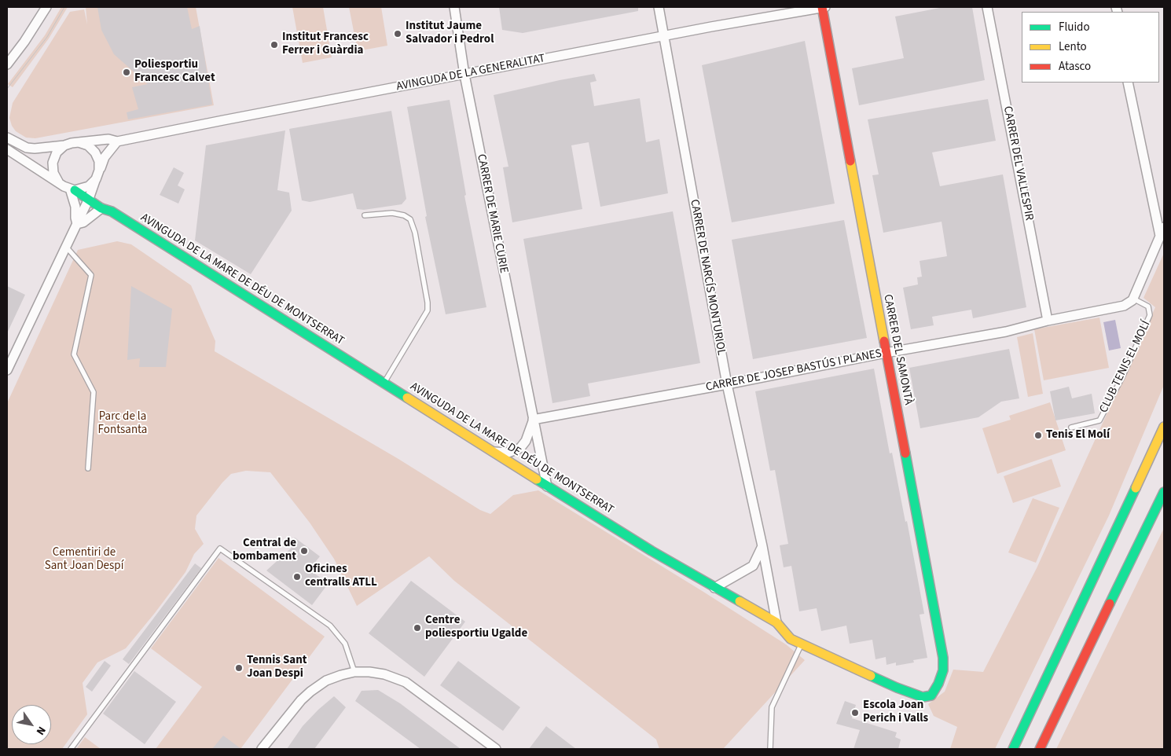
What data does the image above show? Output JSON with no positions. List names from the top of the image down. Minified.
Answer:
{"streets":{"main road":["AVINGUDA DE LA MARE DE DÉU DE MONTSERRAT","CARRER DEL SAMONTÀ"],"street":["AVINGUDA DE LA GENERALITAT","CARRER DEL VALLESPIR","CARRER DE MARIE CURIE","CARRER DE NARCÍS MONTURIOL","CARRER DE JOSEP BASTÚS I PLANES"],"lane":["CLUB TENIS EL MOLÍ"]},"crossings":[["AVINGUDA DE LA GENERALITAT","CARRER DE MARIE CURIE"],["AVINGUDA DE LA GENERALITAT","CARRER DE NARCÍS MONTURIOL"],["AVINGUDA DE LA GENERALITAT","AVINGUDA DE LA MARE DE DÉU DE MONTSERRAT"],["AVINGUDA DE LA GENERALITAT","CARRER DEL SAMONTÀ"],["CARRER DEL VALLESPIR","CARRER DE JOSEP BASTÚS I PLANES"],["CARRER DE MARIE CURIE","AVINGUDA DE LA MARE DE DÉU DE MONTSERRAT"],["CARRER DE MARIE CURIE","CARRER DE JOSEP BASTÚS I PLANES"],["CARRER DE NARCÍS MONTURIOL","AVINGUDA DE LA MARE DE DÉU DE MONTSERRAT"],["CARRER DE NARCÍS MONTURIOL","CARRER DE JOSEP BASTÚS I PLANES"],["AVINGUDA DE LA MARE DE DÉU DE MONTSERRAT","CARRER DEL SAMONTÀ"],["CARRER DEL SAMONTÀ","CARRER DE JOSEP BASTÚS I PLANES"],["CLUB TENIS EL MOLÍ","CARRER DE JOSEP BASTÚS I PLANES"]],"parks":["Parc de la Fontsanta","Cementiri de Sant Joan Despí"],"places":["Institut Jaume Salvador i Pedrol","Institut Francesc Ferrer i Guàrdia","Poliesportiu Francesc Calvet","Tenis El Molí","Central de bombament","Oficines centralls ATLL","Centre poliesportiu Ugalde","Tennis Sant Joan Despi","Escola Joan Perich i Valls"],"legend":["Fluido","Lento","Atasco"],"north":"bottom right"}
